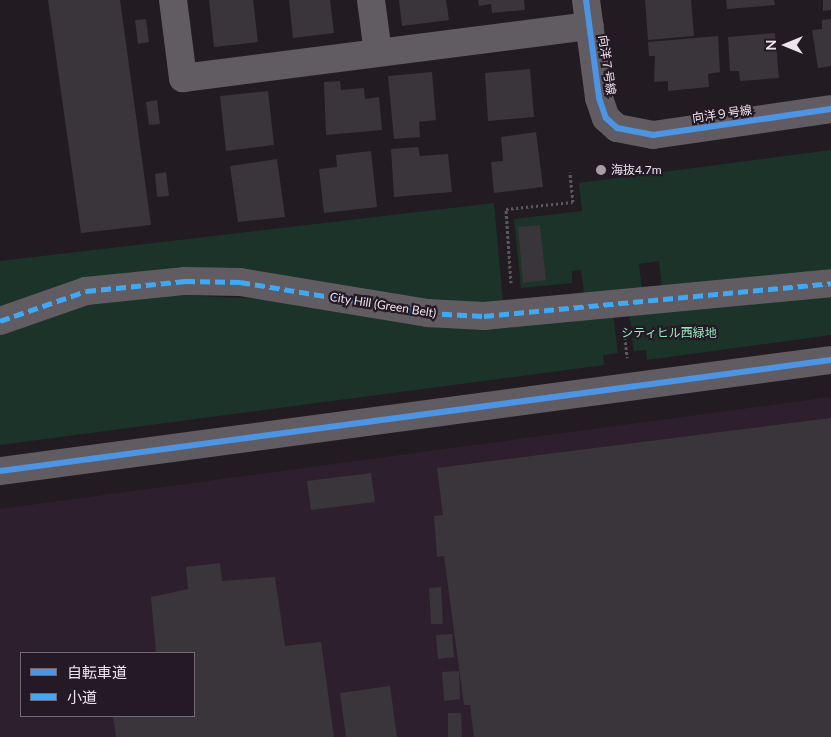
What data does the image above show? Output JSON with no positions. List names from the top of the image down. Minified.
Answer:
{"streets":{"street":["向洋７号線","向洋９号線","City Hill (Green Belt)"]},"crossings":[["向洋７号線","向洋９号線"]],"parks":["シティヒル西緑地"],"places":["海抜4.7m"],"legend":["自転車道","小道"],"north":"left"}
